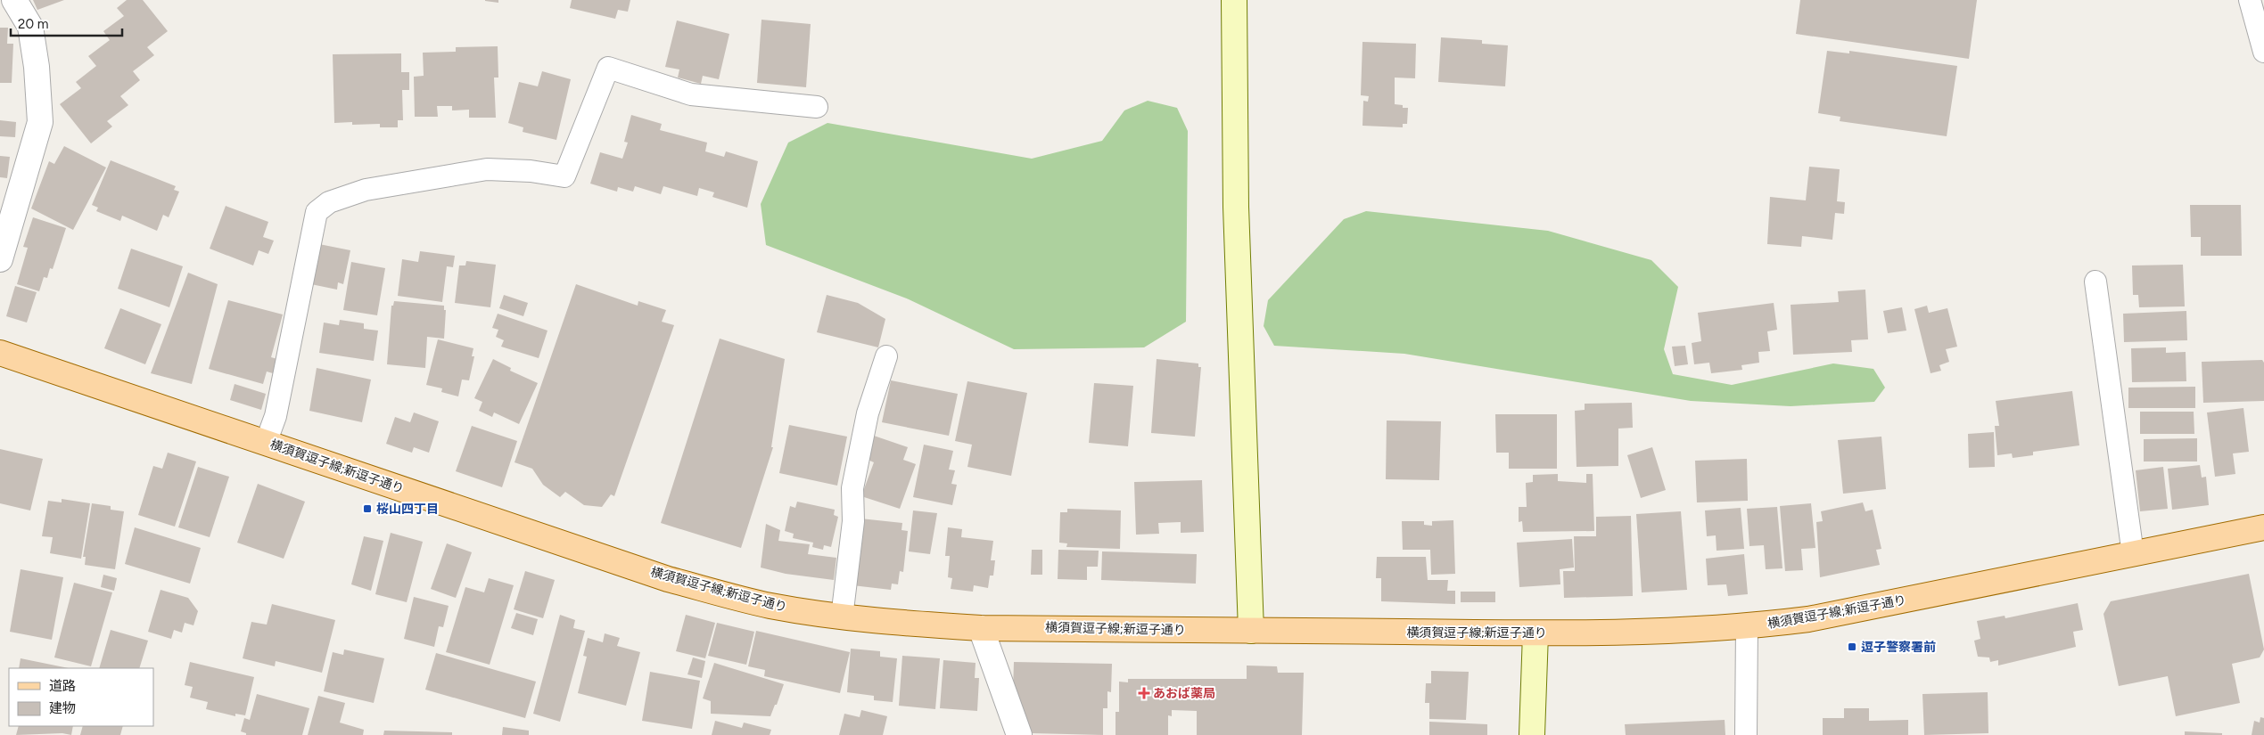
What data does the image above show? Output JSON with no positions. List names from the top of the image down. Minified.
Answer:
{"streets":{"main road":["横須賀逗子線;新逗子通り"]},"places":{"transit":["桜山四丁目","逗子警察署前"],"health":["あおば薬局"]},"legend":["道路","建物"],"scale_bar":"20 m"}
